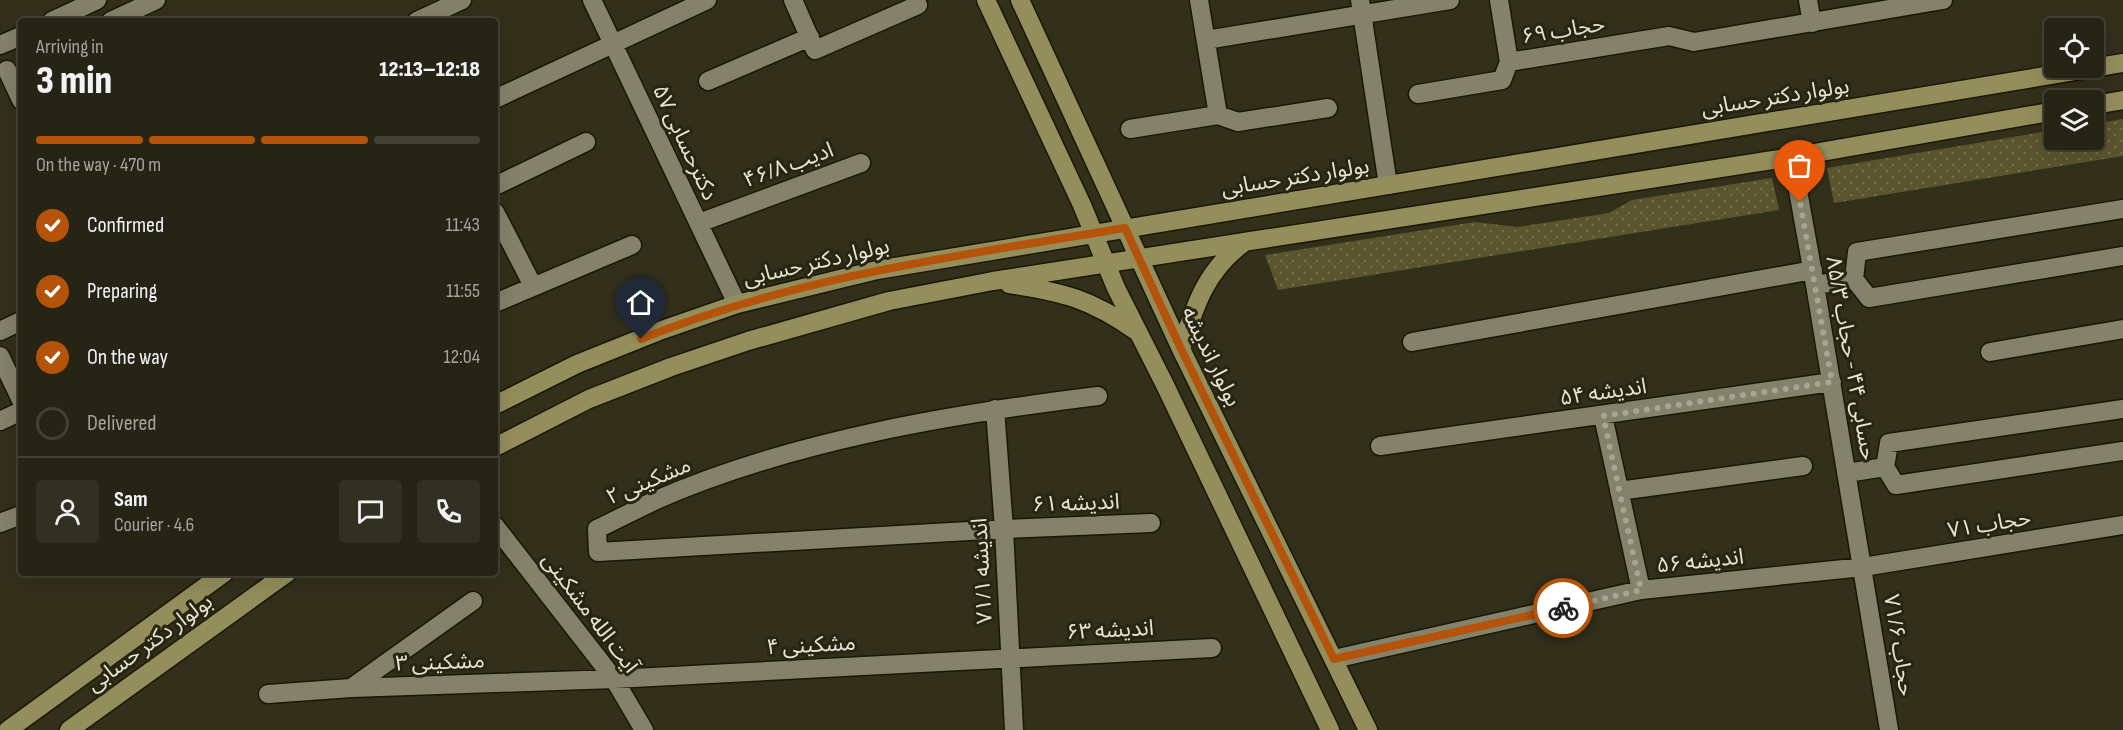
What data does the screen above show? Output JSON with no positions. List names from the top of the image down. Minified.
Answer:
{"streets":{"main road":["بولوار دکتر حسابی","بولوار اندیشه"],"street":["حجاب ۶۹","دکترحسابی ۵۷","ادیب ۴۶/۸","حسابی ۴۴ - حجاب ۸۵/۳","اندیشه ۵۴","مشکینی ۲","اندیشه ۶۱","حجاب ۷۱","اندیشه ۵۶","اندیشه ۷۱/۱","آیت الله مشکینی","اندیشه ۶۳","مشکینی ۴","حجاب ۷۱/۶","مشکینی ۳"]},"crossings":[["بولوار دکتر حسابی","دکترحسابی ۵۷"],["بولوار دکتر حسابی","بولوار اندیشه"],["دکترحسابی ۵۷","ادیب ۴۶/۸"],["بولوار اندیشه","اندیشه ۵۶"],["حسابی ۴۴ - حجاب ۸۵/۳","اندیشه ۵۴"],["حسابی ۴۴ - حجاب ۸۵/۳","حجاب ۷۱"],["حسابی ۴۴ - حجاب ۸۵/۳","اندیشه ۵۶"],["حسابی ۴۴ - حجاب ۸۵/۳","حجاب ۷۱/۶"],["مشکینی ۲","اندیشه ۶۱"],["مشکینی ۲","اندیشه ۷۱/۱"],["اندیشه ۶۱","اندیشه ۷۱/۱"],["حجاب ۷۱","اندیشه ۵۶"],["حجاب ۷۱","حجاب ۷۱/۶"],["اندیشه ۵۶","حجاب ۷۱/۶"],["اندیشه ۷۱/۱","اندیشه ۶۳"],["اندیشه ۷۱/۱","مشکینی ۴"],["آیت الله مشکینی","مشکینی ۴"],["آیت الله مشکینی","مشکینی ۳"],["اندیشه ۶۳","مشکینی ۴"],["مشکینی ۴","مشکینی ۳"]],"page":{"heading":["3 min","Arriving in","12:13–12:18"],"panel":["Sam","Courier · 4.6"],"bar":"On the way · 470 m","list":[["Confirmed","11:43"],["Preparing","11:55"],["On the way","12:04"],"Delivered"]}}
